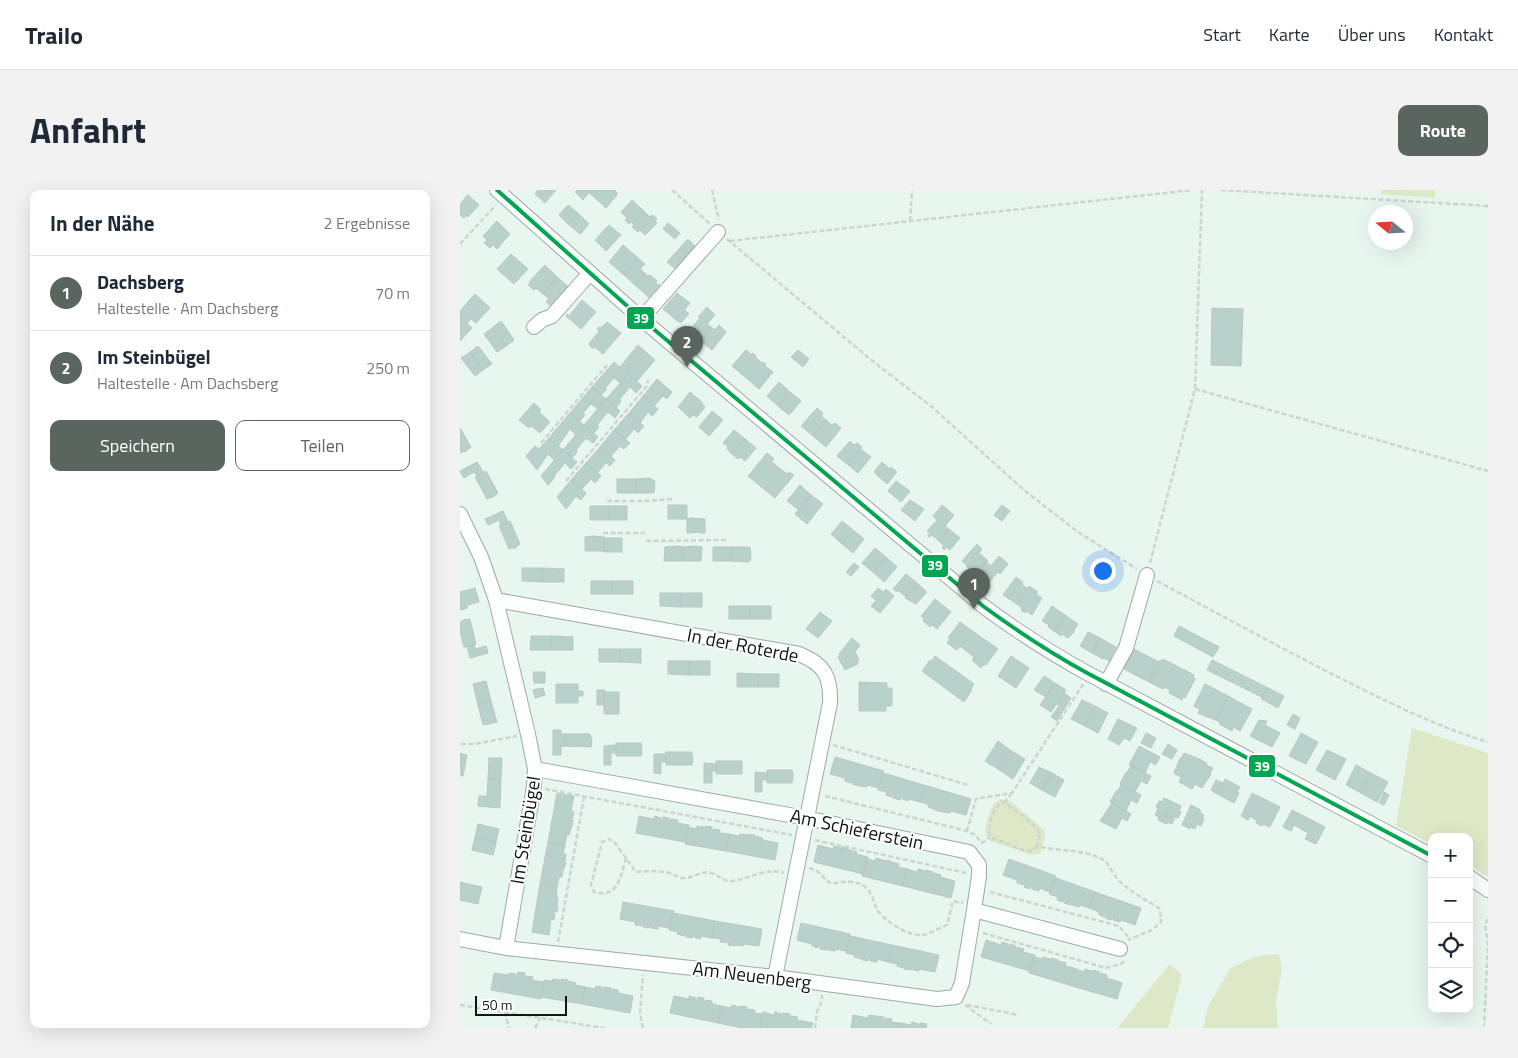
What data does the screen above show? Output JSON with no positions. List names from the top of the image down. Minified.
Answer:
{"streets":{"street":["In der Roterde","Am Schieferstein","Im Steinbügel","Am Neuenberg"]},"crossings":[["In der Roterde","Am Schieferstein"],["In der Roterde","Im Steinbügel"],["In der Roterde","Am Neuenberg"],["Am Schieferstein","Im Steinbügel"],["Im Steinbügel","Am Neuenberg"]],"lines":["transit line 39"],"scale_bar":"50 m","north":"left","page":{"header":"Trailo","nav":["Start","Karte","Über uns","Kontakt"],"title":"Anfahrt","buttons":["Route",["Speichern","Teilen"]],"heading":["In der Nähe","2 Ergebnisse"],"list":[{"mark":"1","name":"Dachsberg","note":"Haltestelle · Am Dachsberg","value":"70 m"},{"mark":"2","name":"Im Steinbügel","note":"Haltestelle · Am Dachsberg","value":"250 m"}],"pins":["2","1"],"map_buttons":["+","−"],"scale":"50 m"}}
